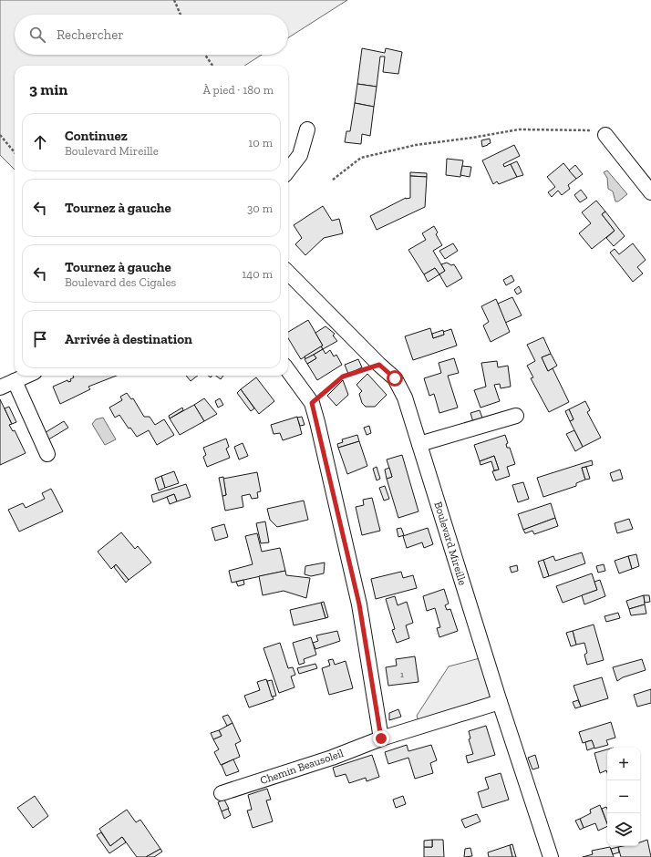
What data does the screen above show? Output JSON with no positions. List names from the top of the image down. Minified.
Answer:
{"streets":{"street":["Boulevard Mireille","Chemin Beausoleil"]},"crossings":[["Boulevard Mireille","Chemin Beausoleil"]],"house_numbers":["1"],"page":{"search":"Rechercher","heading":["3 min","À pied · 180 m"],"list":[["Continuez","Boulevard Mireille","10 m"],["Tournez à gauche","30 m"],["Tournez à gauche","Boulevard des Cigales","140 m"],"Arrivée à destination"],"map_buttons":["+","−"]}}
